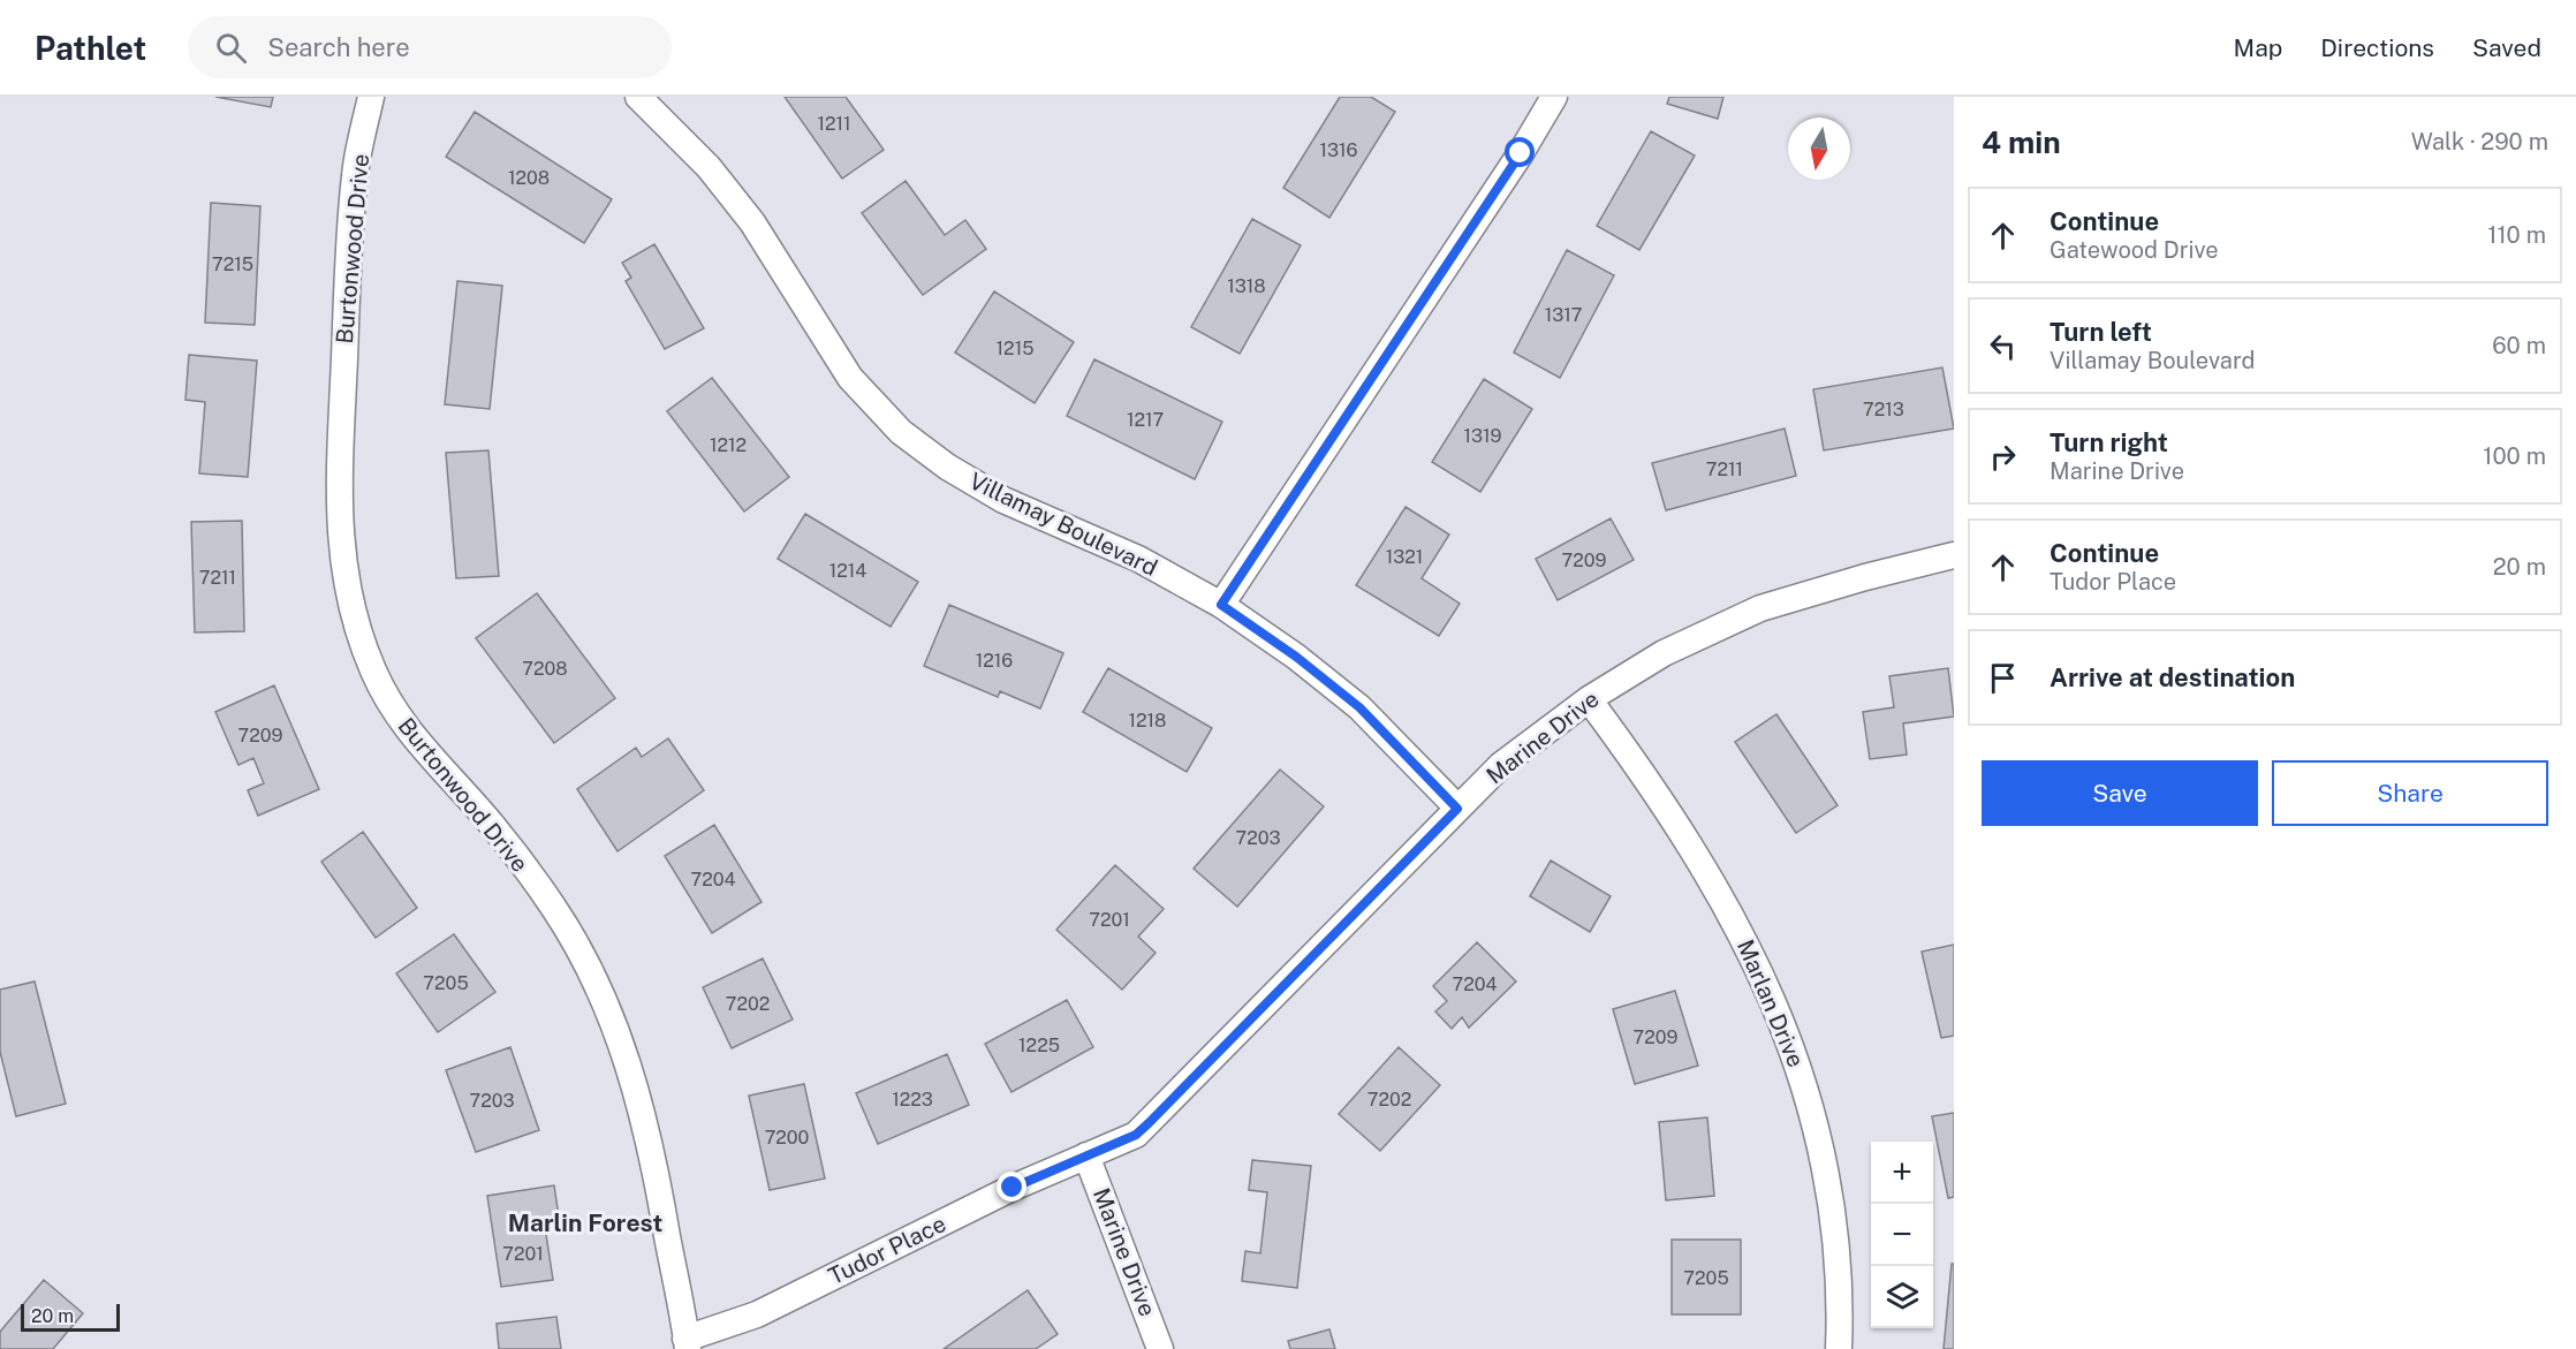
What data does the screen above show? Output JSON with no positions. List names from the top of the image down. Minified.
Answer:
{"streets":{"street":["Burtonwood Drive","Villamay Boulevard","Marine Drive","Marlan Drive","Tudor Place"]},"crossings":[["Burtonwood Drive","Tudor Place"],["Villamay Boulevard","Marine Drive"],["Marine Drive","Marlan Drive"],["Marine Drive","Tudor Place"]],"districts":["Marlin Forest"],"house_numbers":["1211","1316","1208","7215","1318","1317","1215","7213","1217","1319","1212","7211","1321","7209","1214","7211","1216","7208","1218","7209","7203","7204","7201","7205","7204","7202","7209","1225","1223","7202","7203","7200","7201","7205"],"scale_bar":"20 m","north":"bottom","page":{"header":"Pathlet","search":"Search here","nav":["Map","Directions","Saved"],"heading":["4 min","Walk · 290 m"],"list":[["Continue","Gatewood Drive","110 m"],["Turn left","Villamay Boulevard","60 m"],["Turn right","Marine Drive","100 m"],["Continue","Tudor Place","20 m"],"Arrive at destination"],"buttons":["Save","Share"],"map_buttons":["+","−"],"scale":"20 m"}}
